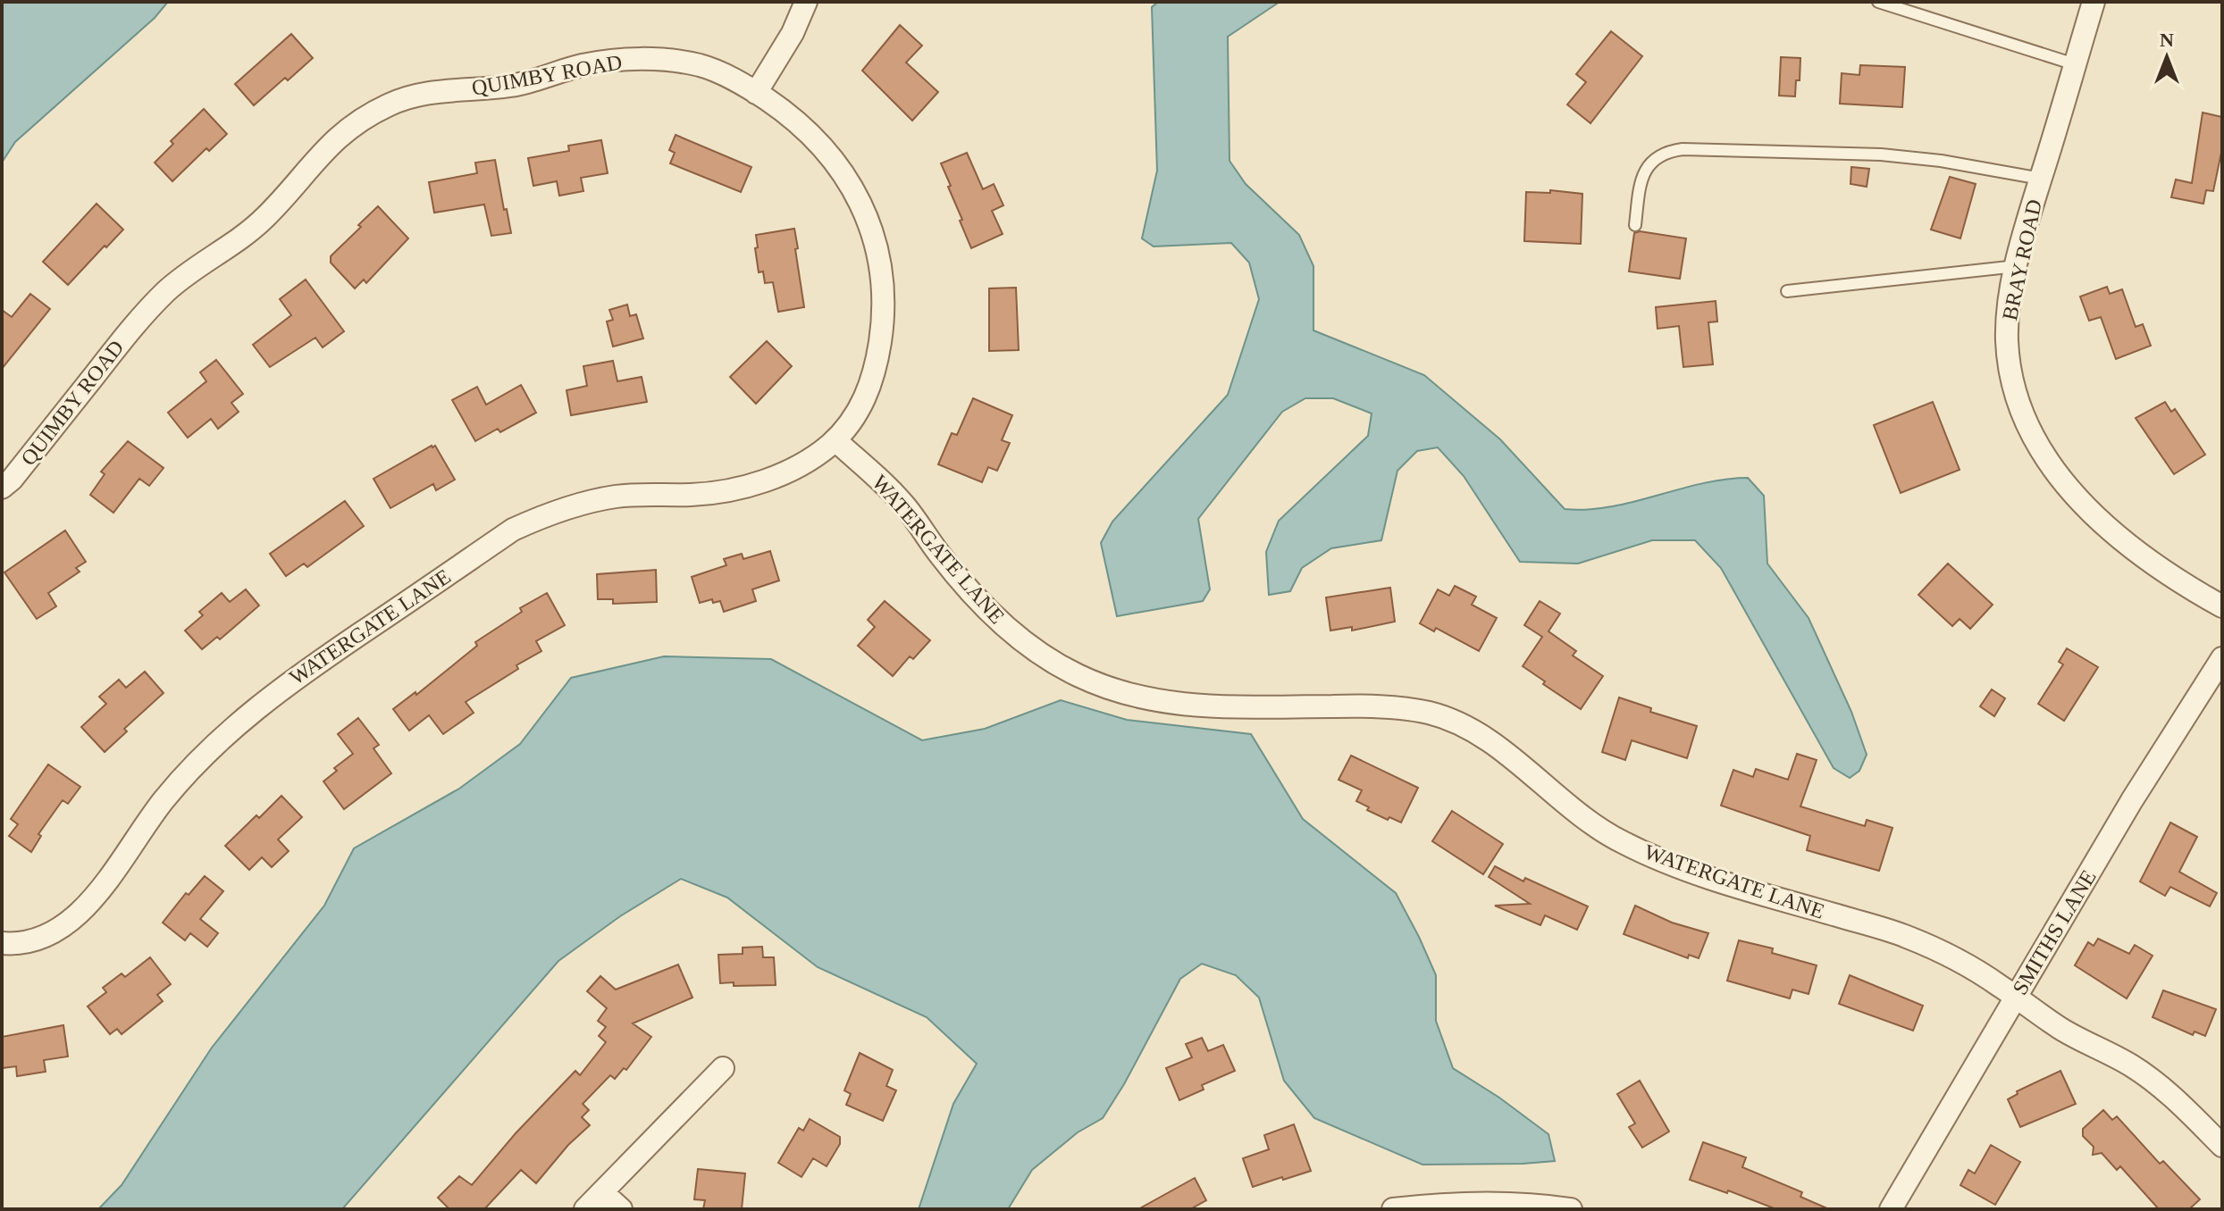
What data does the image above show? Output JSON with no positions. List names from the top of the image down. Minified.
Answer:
{"streets":{"street":["QUIMBY ROAD","BRAY ROAD","WATERGATE LANE","SMITHS LANE"]},"crossings":[["QUIMBY ROAD","WATERGATE LANE"],["WATERGATE LANE","SMITHS LANE"]],"north":"top"}
